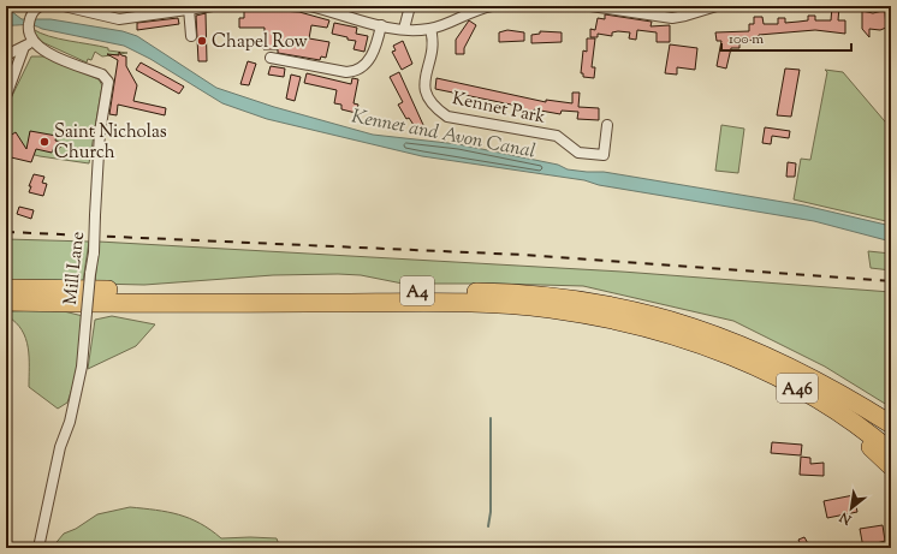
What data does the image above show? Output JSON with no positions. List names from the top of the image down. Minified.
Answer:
{"streets":{"highway":["A4","A46"],"street":["Kennet Park","Mill Lane"]},"crossings":[["A4","A46"]],"water":["Kennet and Avon Canal"],"places":["Chapel Row","Saint Nicholas Church"],"scale_bar":"100 m","north":"bottom left"}
